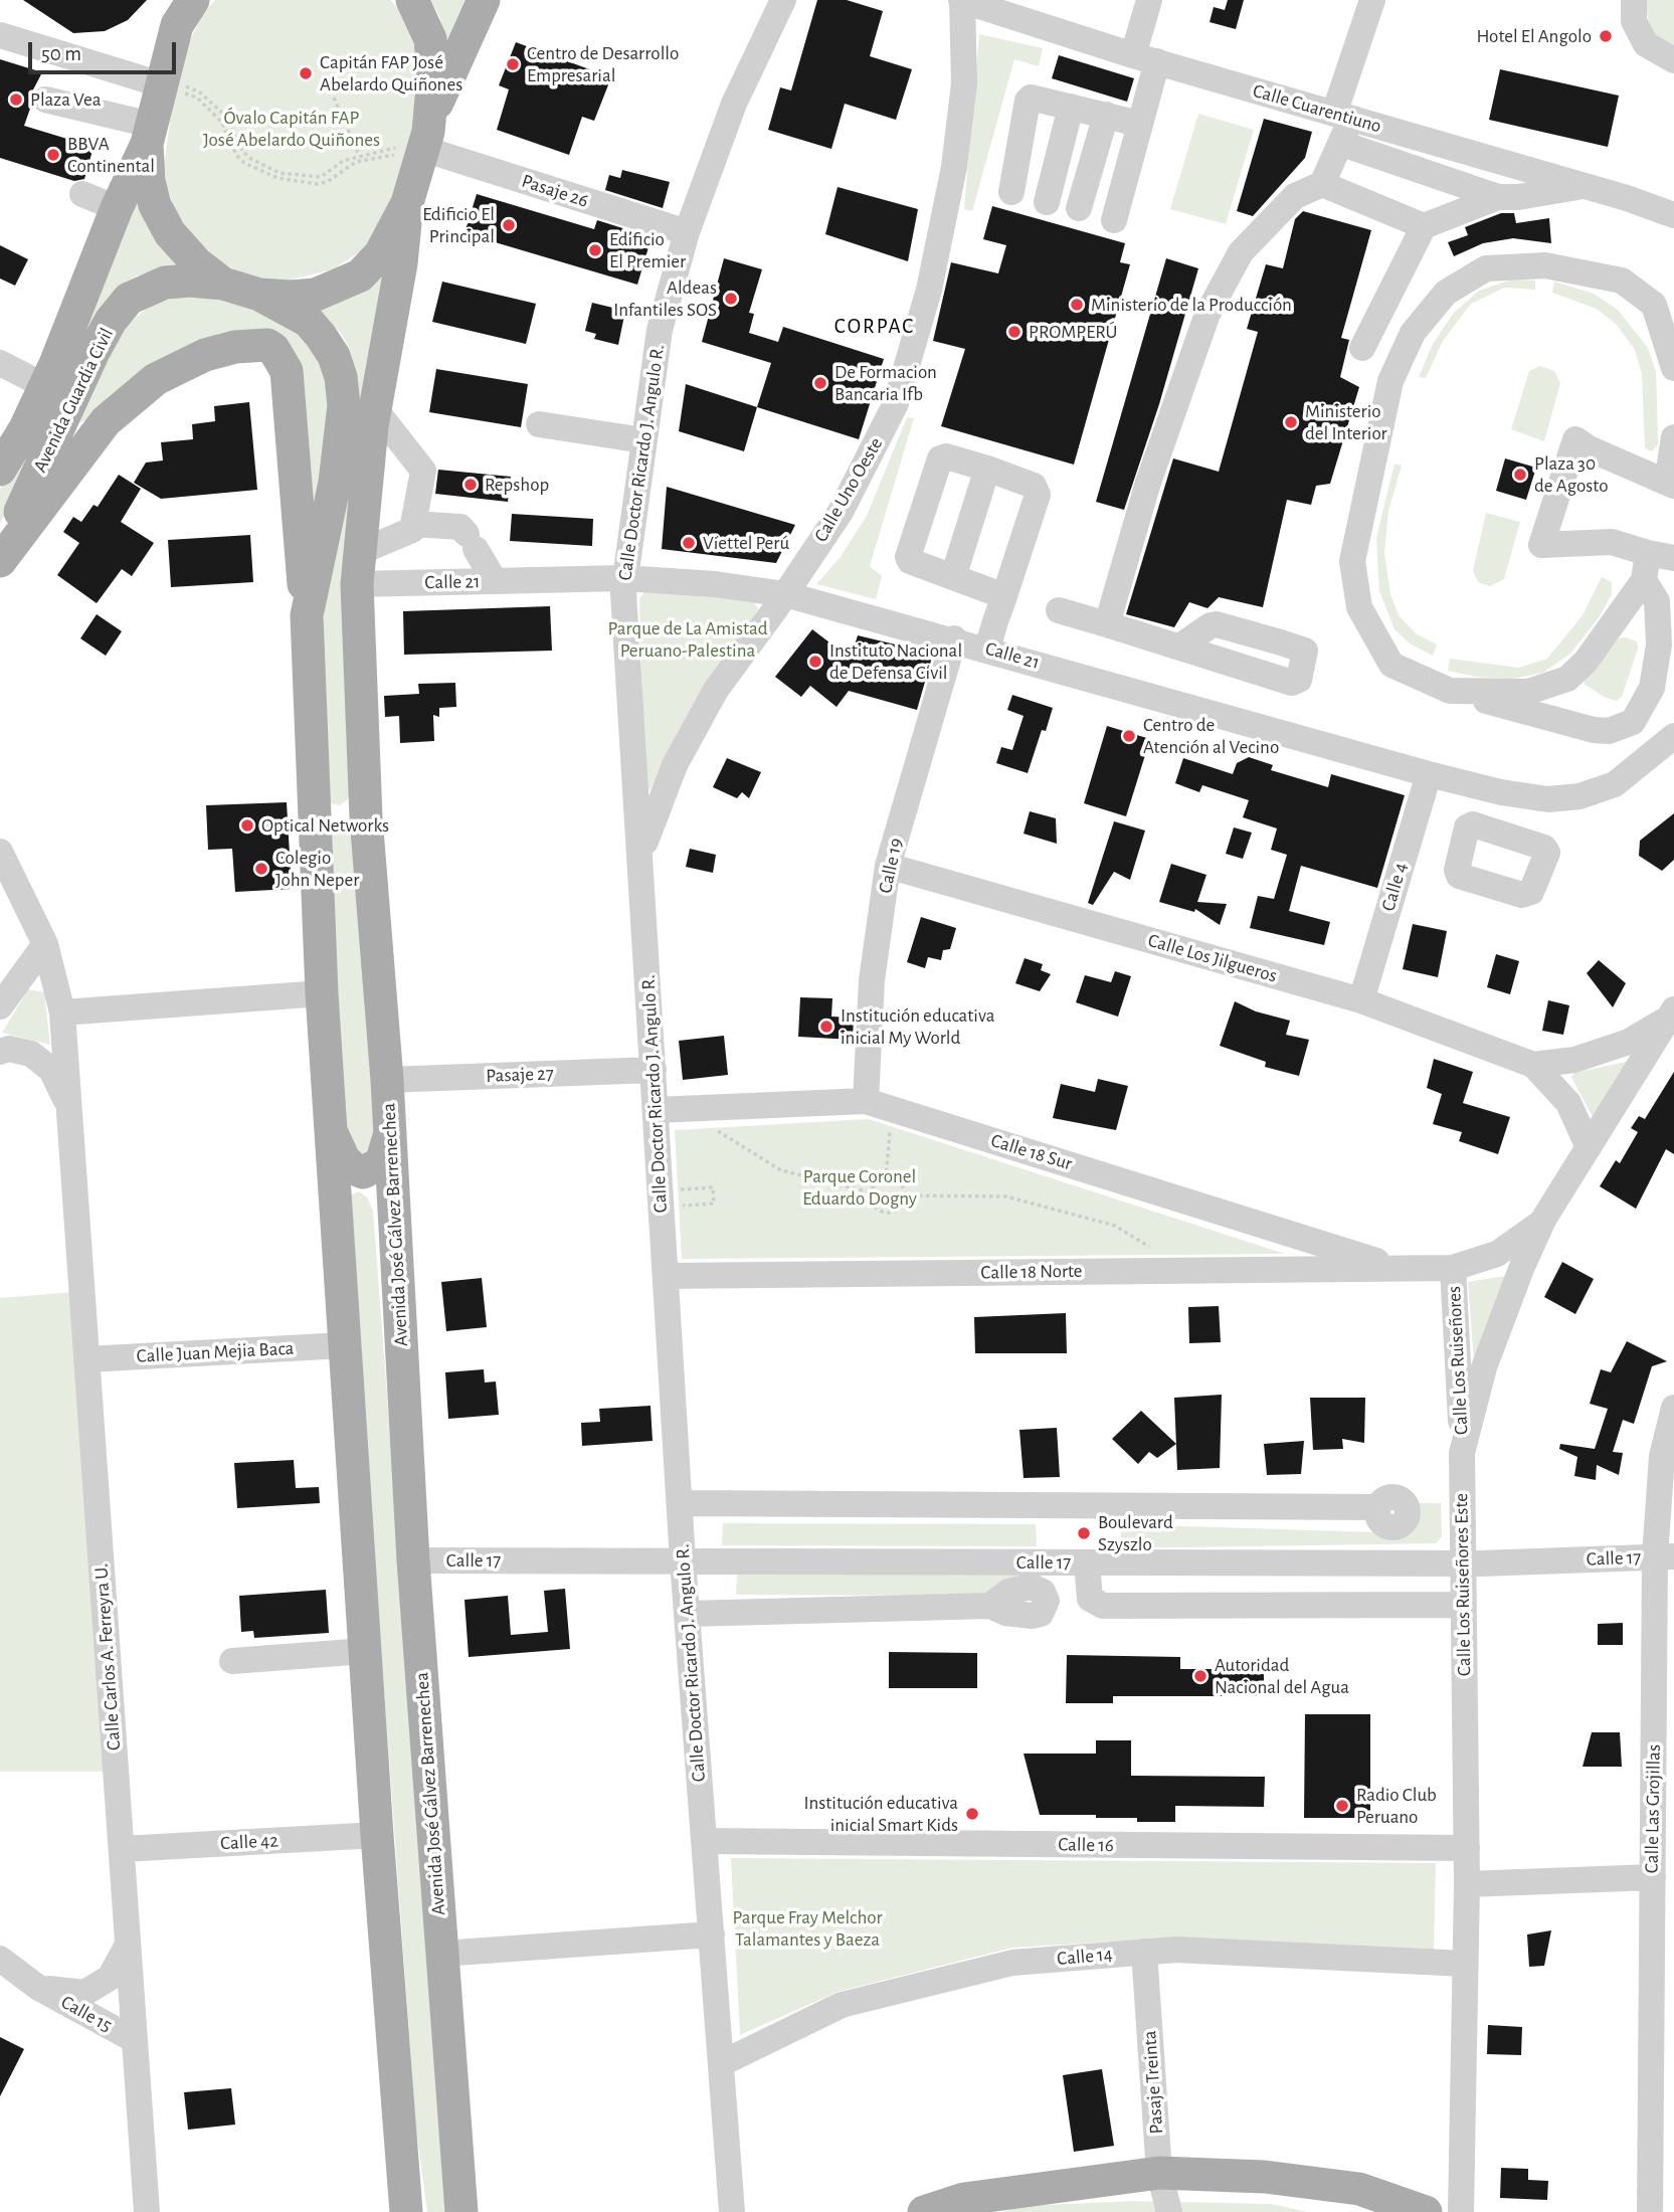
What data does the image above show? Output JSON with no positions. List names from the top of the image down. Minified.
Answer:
{"streets":{"main road":["Avenida Guardia Civil","Avenida José Gálvez Barrenechea"],"street":["Calle Cuarentiuno","Pasaje 26","Calle Doctor Ricardo J. Angulo R.","Calle Uno Oeste","Calle 21","Calle 19","Calle 4","Calle Los Jilgueros","Pasaje 27","Calle 18 Sur","Calle 18 Norte","Calle Juan Mejia Baca","Calle Los Ruiseñores","Calle 17","Calle Los Ruiseñores Este","Calle Carlos A. Ferreyra U.","Calle Las Grojillas","Calle 42","Calle 16","Calle 14","Calle 15","Pasaje Treinta"]},"crossings":[["Calle Cuarentiuno","Calle Uno Oeste"],["Pasaje 26","Calle Doctor Ricardo J. Angulo R."],["Calle Doctor Ricardo J. Angulo R.","Calle Uno Oeste"],["Calle Doctor Ricardo J. Angulo R.","Calle 21"],["Calle Doctor Ricardo J. Angulo R.","Pasaje 27"],["Calle Doctor Ricardo J. Angulo R.","Calle 18 Sur"],["Calle Doctor Ricardo J. Angulo R.","Calle 18 Norte"],["Calle Doctor Ricardo J. Angulo R.","Calle 17"],["Calle Doctor Ricardo J. Angulo R.","Calle 16"],["Calle Doctor Ricardo J. Angulo R.","Calle 14"],["Calle Uno Oeste","Calle 21"],["Calle 21","Calle 19"],["Calle 21","Calle 4"],["Calle 21","Avenida José Gálvez Barrenechea"],["Calle 19","Calle Los Jilgueros"],["Calle 19","Calle 18 Sur"],["Calle 4","Calle Los Jilgueros"],["Calle Los Jilgueros","Calle Los Ruiseñores Este"],["Pasaje 27","Avenida José Gálvez Barrenechea"],["Calle 18 Sur","Calle 18 Norte"],["Avenida José Gálvez Barrenechea","Calle 17"],["Calle 18 Norte","Calle Los Ruiseñores"],["Calle 18 Norte","Calle Los Ruiseñores Este"],["Calle Juan Mejia Baca","Calle Carlos A. Ferreyra U."],["Calle Los Ruiseñores","Calle Los Ruiseñores Este"],["Calle 17","Calle Los Ruiseñores Este"],["Calle 17","Calle Las Grojillas"],["Calle Los Ruiseñores Este","Calle 16"],["Calle Los Ruiseñores Este","Calle 14"],["Calle Carlos A. Ferreyra U.","Calle 42"],["Calle Carlos A. Ferreyra U.","Calle 15"],["Calle 14","Pasaje Treinta"]],"districts":["CORPAC"],"parks":["Óvalo Capitán FAP José Abelardo Quiñones","Parque de La Amistad Peruano-Palestina","Parque Coronel Eduardo Dogny","Parque Fray Melchor Talamantes y Baeza"],"places":["Hotel El Angolo","Centro de Desarrollo Empresarial","Capitán FAP José Abelardo Quiñones","Plaza Vea","BBVA Continental","Edificio El Principal","Edificio El Premier","Aldeas Infantiles SOS","Ministerio de la Producción","PROMPERÚ","De Formacion Bancaria Ifb","Ministerio del Interior","Plaza 30 de Agosto","Repshop","Viettel Perú","Instituto Nacional de Defensa Civil","Centro de Atención al Vecino","Optical Networks","Colegio John Neper","Institución educativa inicial My World","Boulevard Szyszlo","Autoridad Nacional del Agua","Radio Club Peruano","Institución educativa inicial Smart Kids"],"scale_bar":"50 m"}
